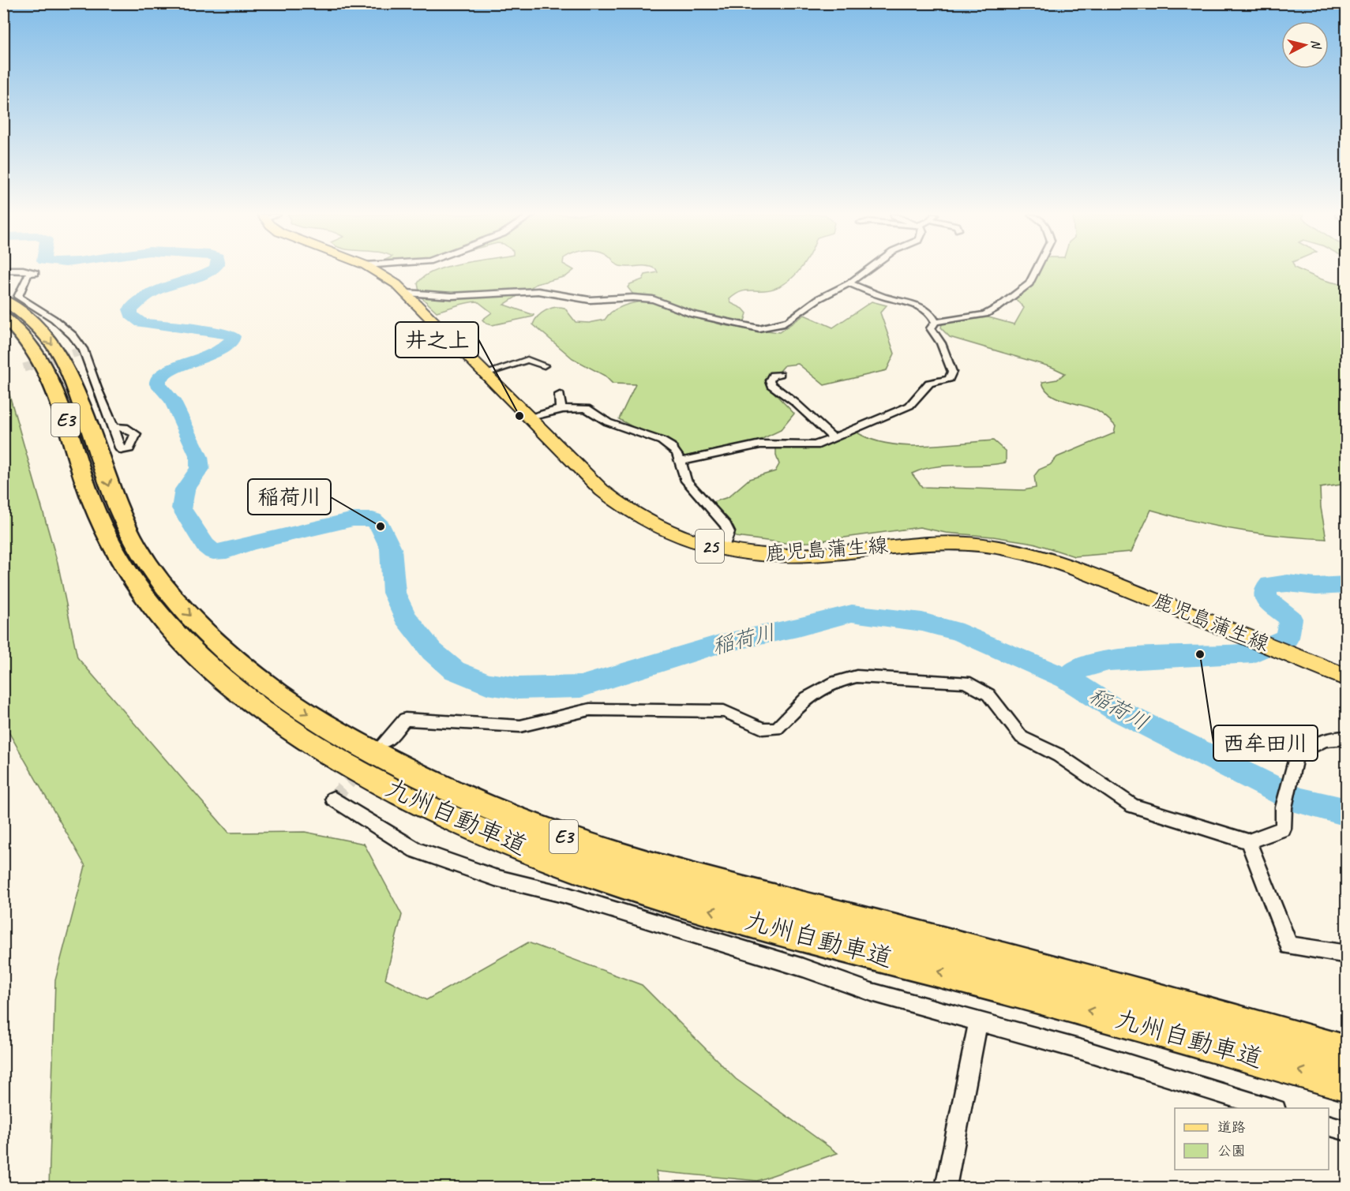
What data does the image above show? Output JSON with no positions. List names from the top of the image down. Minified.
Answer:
{"streets":{"highway":["E3","九州自動車道"],"main road":["25","鹿児島蒲生線"]},"water":["稲荷川"],"places":["井之上","稲荷川","西牟田川"],"legend":["道路","公園"],"north":"right"}
